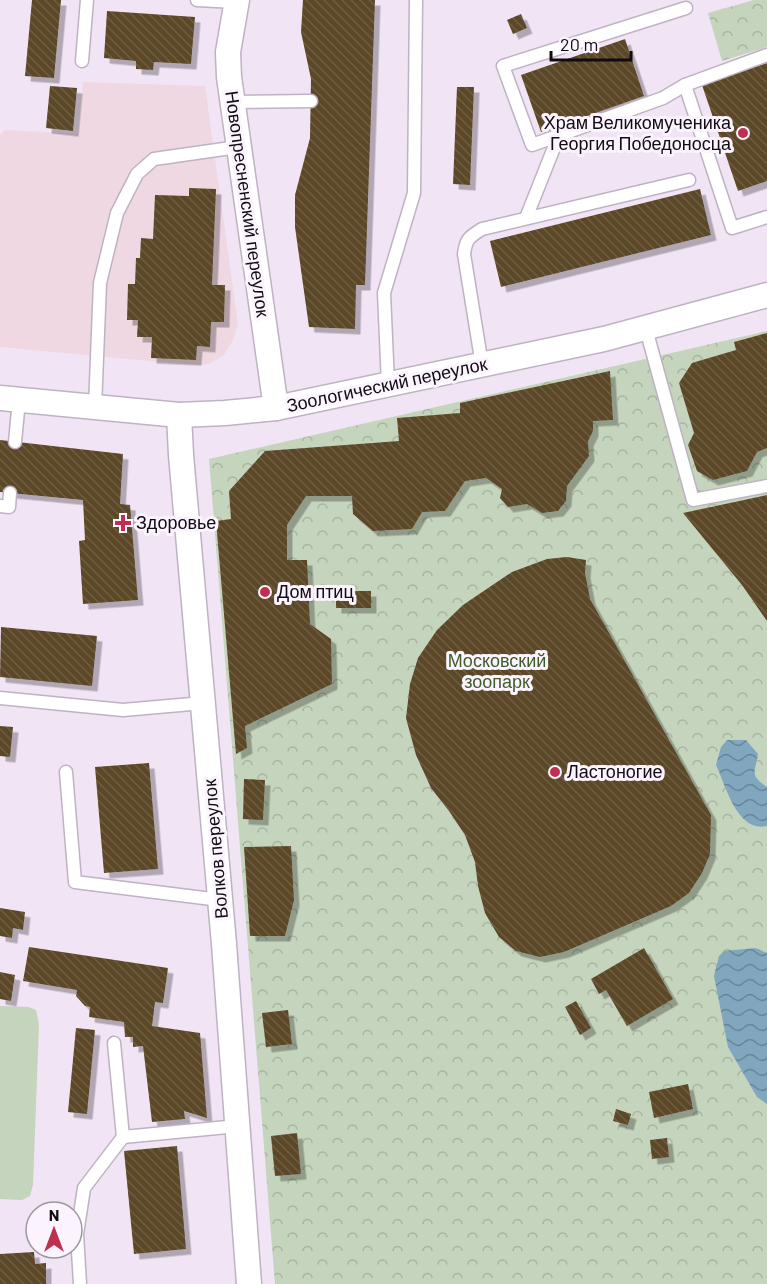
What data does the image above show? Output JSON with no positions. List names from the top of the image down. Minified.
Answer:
{"streets":{"street":["Новопресненский переулок","Зоологический переулок","Волков переулок"]},"crossings":[["Новопресненский переулок","Зоологический переулок"],["Зоологический переулок","Волков переулок"]],"parks":["Московский зоопарк"],"places":{"other":["Храм Великомученика Георгия Победоносца","Дом птиц","Ластоногие"],"health":["Здоровье"]},"scale_bar":"20 m","north":"top"}
